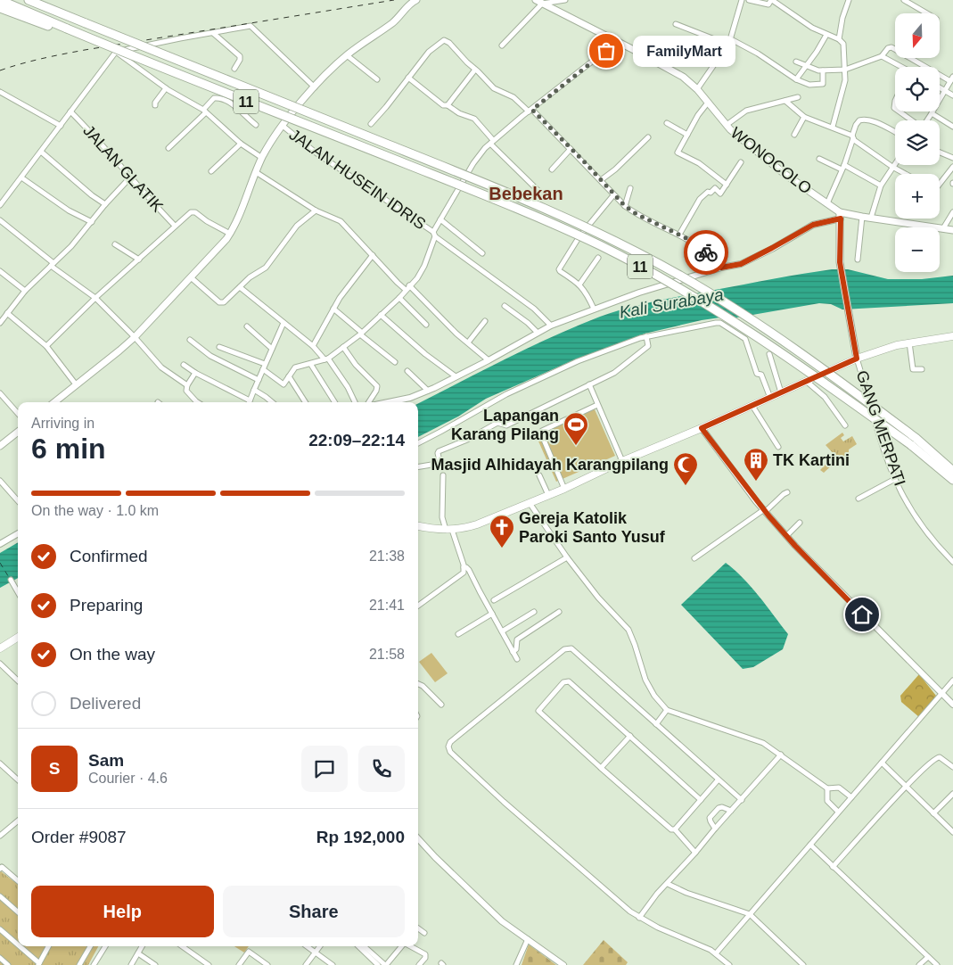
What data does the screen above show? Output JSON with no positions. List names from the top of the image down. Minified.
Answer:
{"streets":{"highway":["11"],"main road":["WONOCOLO"],"street":["JALAN GLATIK","JALAN HUSEIN IDRIS","GANG MERPATI"]},"districts":["Bebekan"],"water":["Kali Surabaya"],"places":{"other":["FamilyMart"],"sports":["Lapangan Karang Pilang"],"building":["TK Kartini"],"mosque":["Masjid Alhidayah Karangpilang"],"church":["Gereja Katolik Paroki Santo Yusuf"]},"north":"bottom","page":{"map_buttons":["+","−"],"bubble":"FamilyMart","heading":["6 min","Arriving in","22:09–22:14"],"panel":["Sam","Courier · 4.6","Order #9087","Rp 192,000"],"bar":"On the way · 1.0 km","list":[["Confirmed","21:38"],["Preparing","21:41"],["On the way","21:58"],"Delivered"],"round":"S","buttons":["Help","Share"]}}
